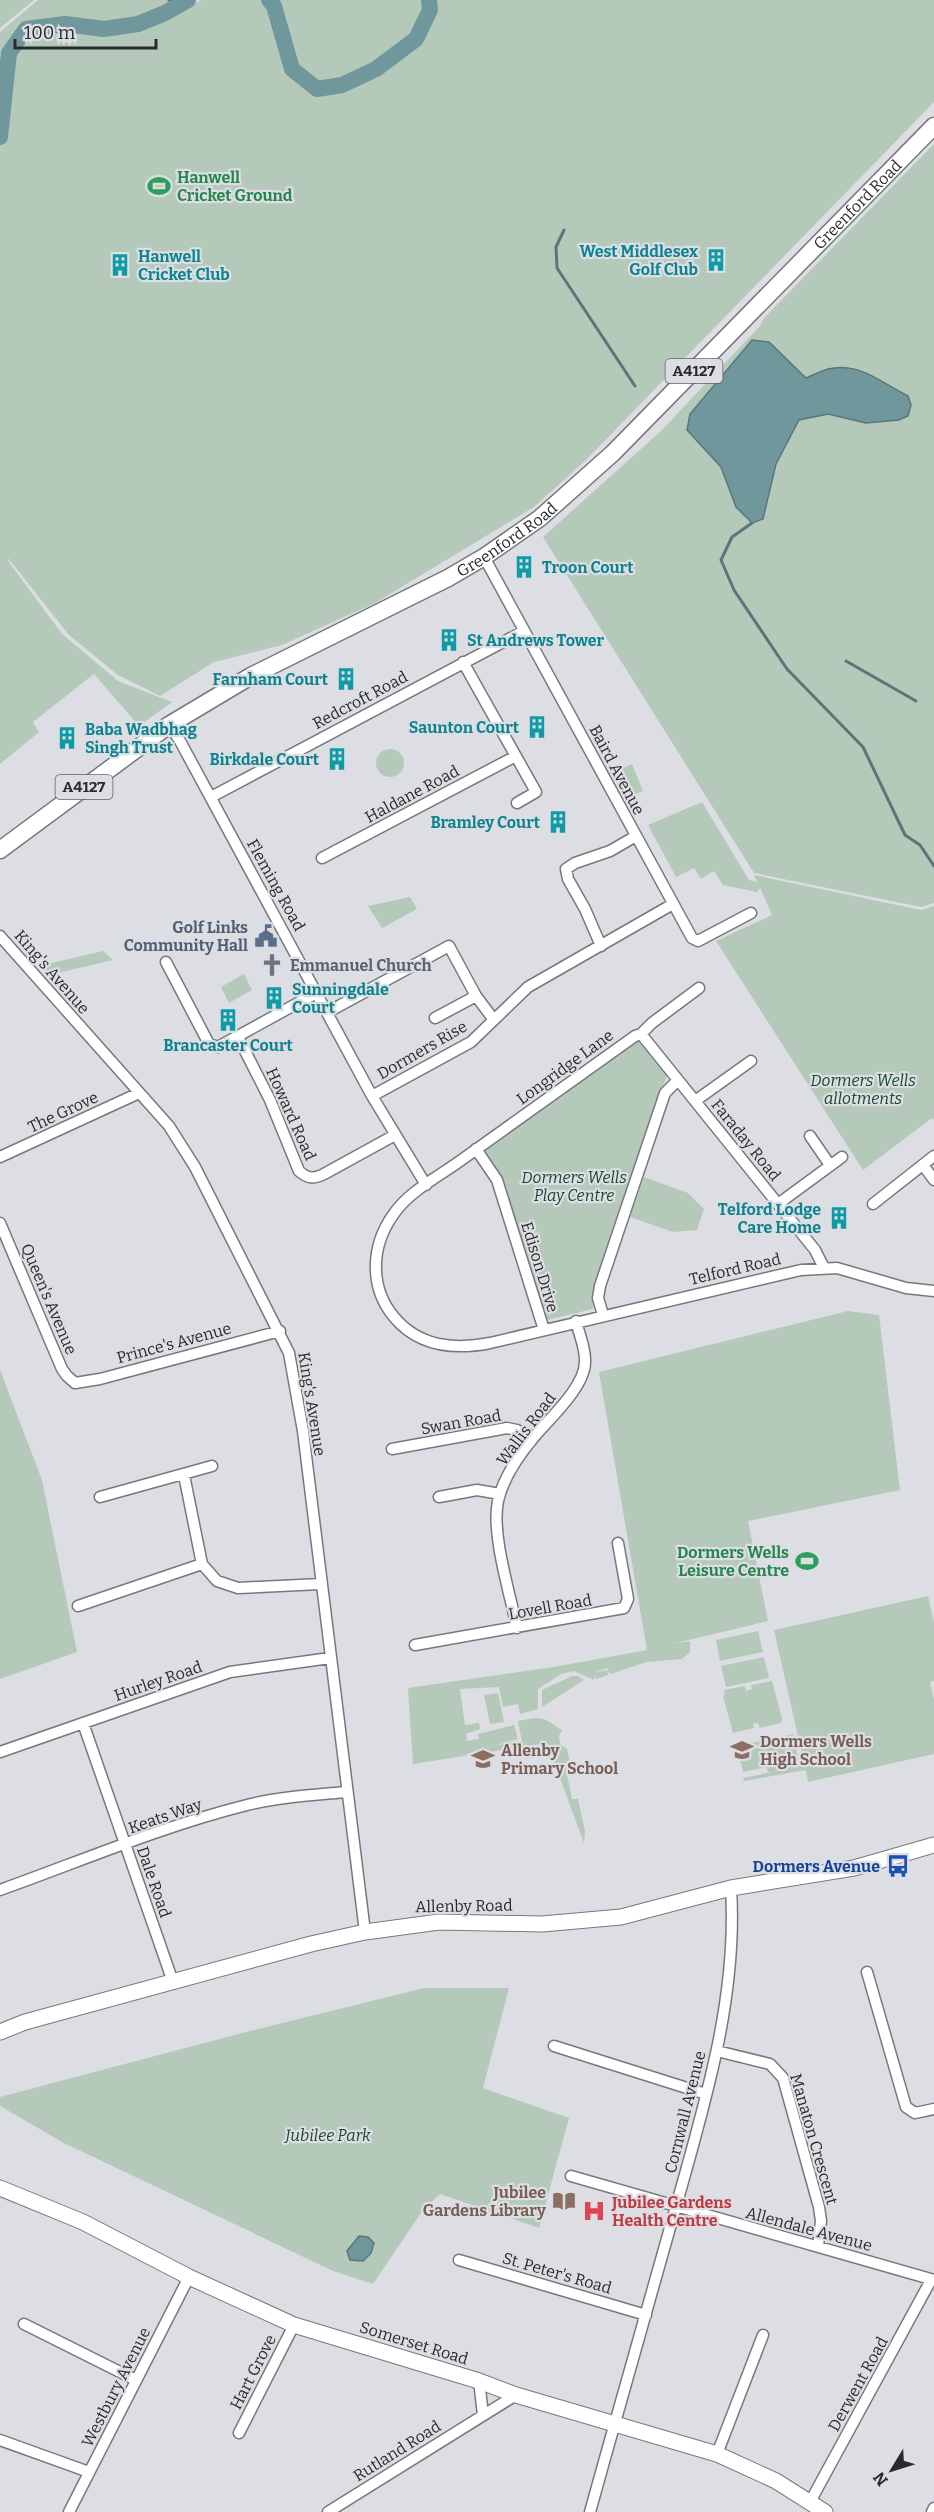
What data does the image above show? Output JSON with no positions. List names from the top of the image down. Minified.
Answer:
{"streets":{"main road":["Greenford Road","A4127"],"street":["Redcroft Road","Baird Avenue","Haldane Road","Fleming Road","King's Avenue","Dormers Rise","Longridge Lane","The Grove","Howard Road","Faraday Road","Edison Drive","Telford Road","Queen's Avenue","Prince's Avenue","Swan Road","Wallis Road","Lovell Road","Hurley Road","Keats Way","Dale Road","Allenby Road","Cornwall Avenue","Manaton Crescent","Allendale Avenue","St. Peter's Road","Somerset Road","Hart Grove","Derwent Road","Westbury Avenue","Rutland Road"]},"crossings":[["Greenford Road","Baird Avenue"],["Greenford Road","Fleming Road"],["Redcroft Road","Baird Avenue"],["Redcroft Road","Fleming Road"],["Baird Avenue","Dormers Rise"],["Fleming Road","Dormers Rise"],["Fleming Road","Longridge Lane"],["Fleming Road","Howard Road"],["Fleming Road","Telford Road"],["King's Avenue","The Grove"],["King's Avenue","Prince's Avenue"],["King's Avenue","Hurley Road"],["King's Avenue","Keats Way"],["King's Avenue","Allenby Road"],["Longridge Lane","Faraday Road"],["Longridge Lane","Edison Drive"],["Longridge Lane","Telford Road"],["Faraday Road","Telford Road"],["Edison Drive","Telford Road"],["Telford Road","Wallis Road"],["Queen's Avenue","Prince's Avenue"],["Swan Road","Wallis Road"],["Wallis Road","Lovell Road"],["Hurley Road","Dale Road"],["Keats Way","Dale Road"],["Dale Road","Allenby Road"],["Allenby Road","Cornwall Avenue"],["Cornwall Avenue","Manaton Crescent"],["Cornwall Avenue","Allendale Avenue"],["Cornwall Avenue","St. Peter's Road"],["Cornwall Avenue","Somerset Road"],["Manaton Crescent","Allendale Avenue"],["Allendale Avenue","Derwent Road"],["Somerset Road","Hart Grove"],["Somerset Road","Derwent Road"],["Somerset Road","Westbury Avenue"],["Somerset Road","Rutland Road"]],"parks":["Dormers Wells allotments","Dormers Wells Play Centre","Jubilee Park"],"places":{"sports":["Hanwell Cricket Ground","Dormers Wells Leisure Centre"],"building":["West Middlesex Golf Club","Hanwell Cricket Club","Troon Court","St Andrews Tower","Farnham Court","Saunton Court","Baba Wadbhag Singh Trust","Birkdale Court","Bramley Court","Sunningdale Court","Brancaster Court","Telford Lodge Care Home"],"public building":["Golf Links Community Hall"],"church":["Emmanuel Church"],"school or university":["Dormers Wells High School","Allenby Primary School"],"bus stop":["Dormers Avenue"],"library":["Jubilee Gardens Library"],"hospital":["Jubilee Gardens Health Centre"]},"scale_bar":"100 m","north":"bottom left"}
